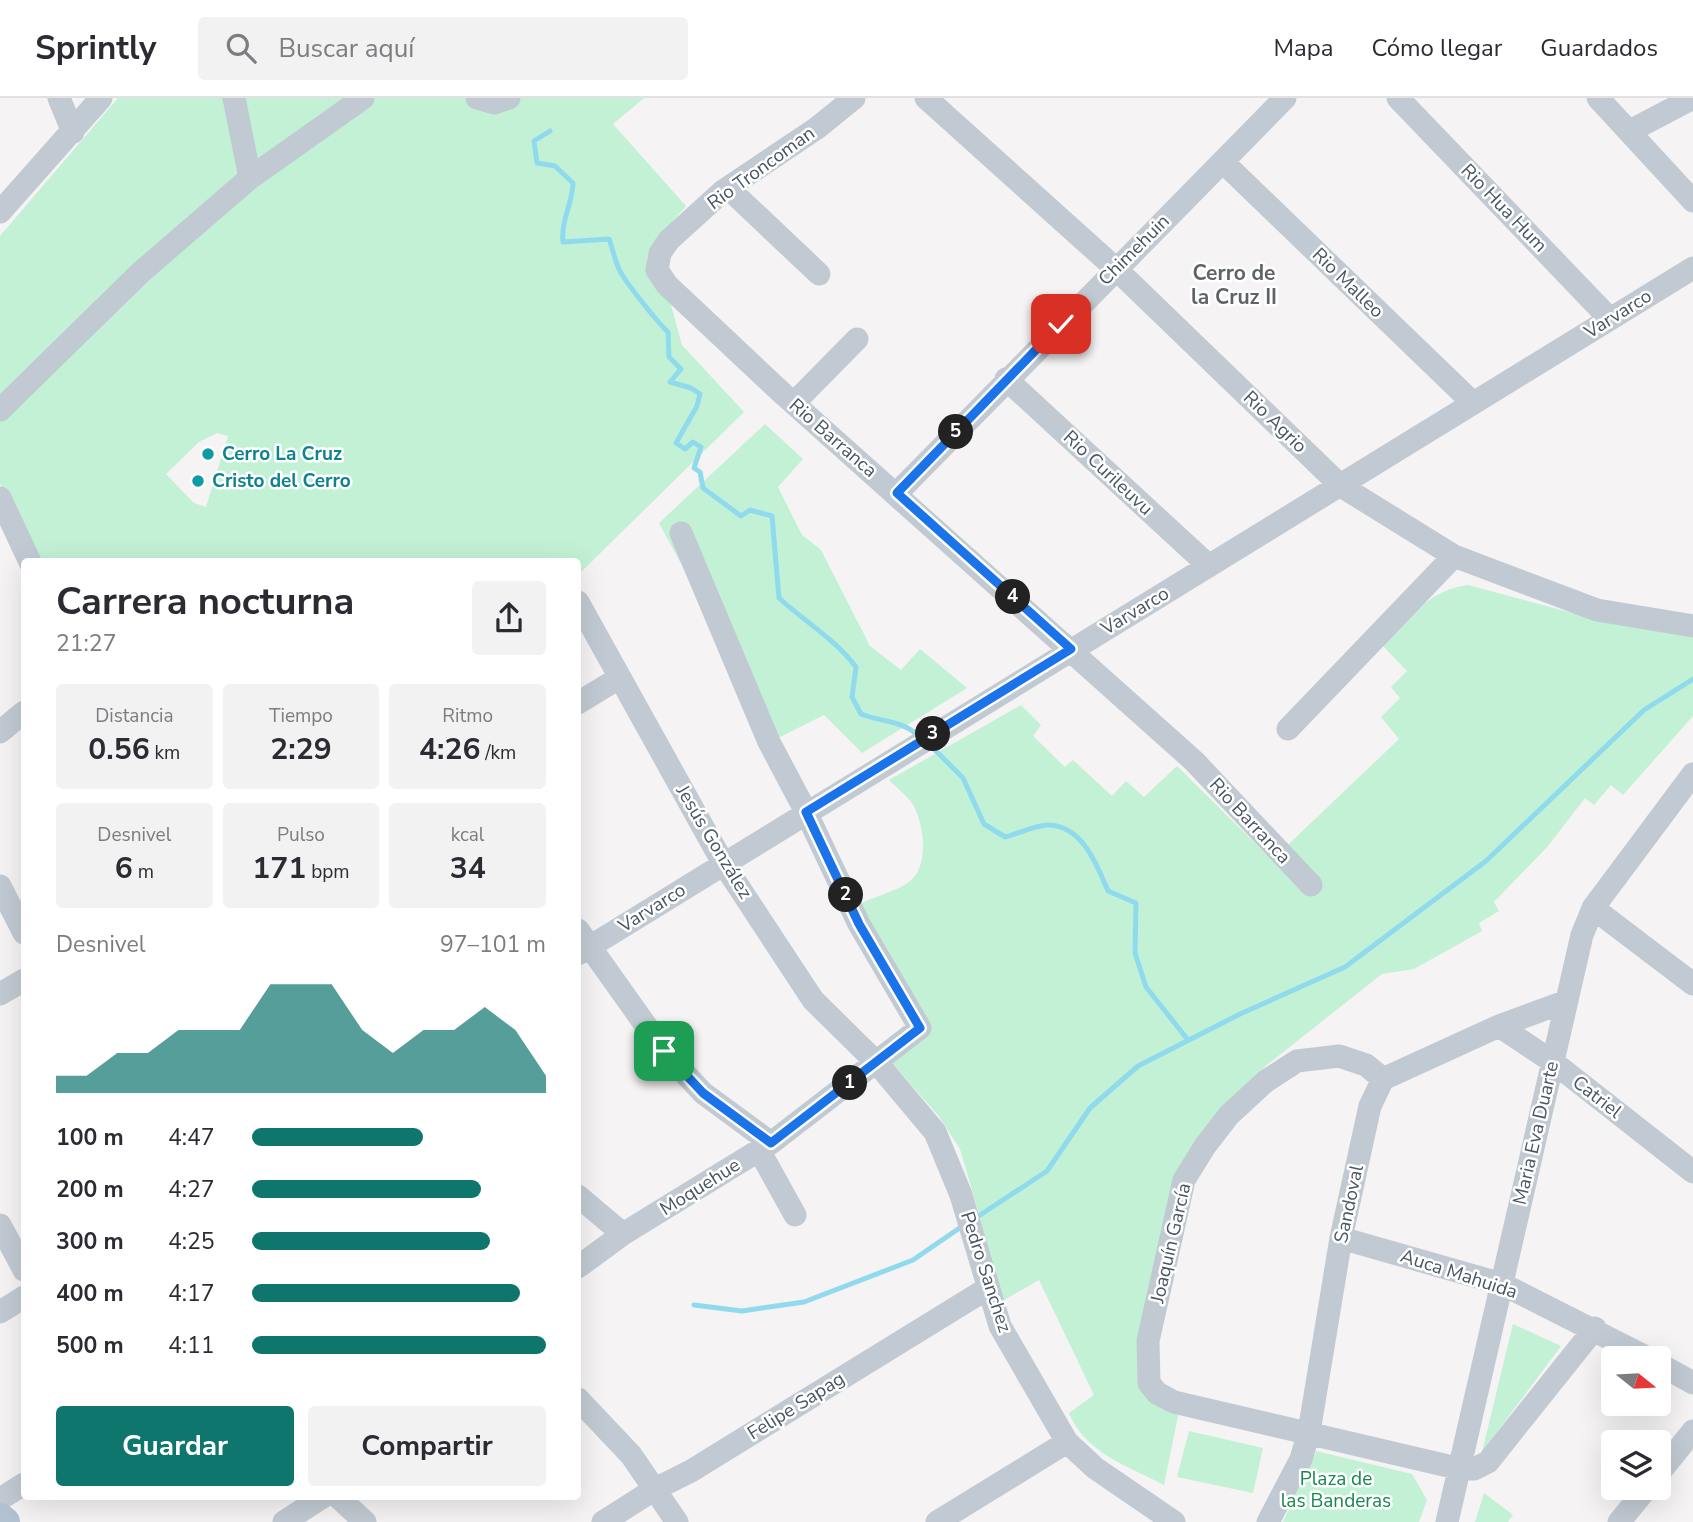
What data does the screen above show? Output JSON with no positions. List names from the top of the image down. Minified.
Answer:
{"streets":{"street":["Rio Troncoman","Rio Hua Hum","Chimehuin","Rio Malleo","Varvarco","Rio Agrio","Rio Barranca","Rio Curileuvu","Jesús González","Catriel","Maria Eva Duarte","Moquehue","Sandoval","Joaquín García","Pedro Sanchez","Auca Mahuida","Felipe Sapag"]},"crossings":[["Rio Troncoman","Rio Barranca"],["Rio Hua Hum","Varvarco"],["Chimehuin","Rio Malleo"],["Chimehuin","Rio Agrio"],["Chimehuin","Rio Barranca"],["Chimehuin","Rio Curileuvu"],["Rio Malleo","Varvarco"],["Varvarco","Rio Agrio"],["Varvarco","Rio Barranca"],["Varvarco","Rio Curileuvu"],["Varvarco","Jesús González"],["Varvarco","Moquehue"],["Jesús González","Moquehue"],["Jesús González","Pedro Sanchez"],["Catriel","Maria Eva Duarte"],["Maria Eva Duarte","Auca Mahuida"],["Moquehue","Pedro Sanchez"],["Sandoval","Joaquín García"],["Sandoval","Auca Mahuida"],["Pedro Sanchez","Felipe Sapag"]],"districts":["Cerro de la Cruz II"],"parks":["Plaza de las Banderas"],"places":["Cerro La Cruz","Cristo del Cerro"],"north":"right","page":{"header":"Sprintly","search":"Buscar aquí","nav":["Mapa","Cómo llegar","Guardados"],"pins":["5","4","3","2","1"],"heading":["Carrera nocturna","21:27"],"stats":[["Distancia","0.56 km"],["Tiempo","2:29"],["Ritmo","4:26 /km"],["Desnivel","6 m"],["Pulso","171 bpm"],["kcal","34"]],"chart":["Desnivel","97–101 m"],"list":[{"name":"100 m","note":"4:47"},{"name":"200 m","note":"4:27"},{"name":"300 m","note":"4:25"},{"name":"400 m","note":"4:17"},{"name":"500 m","note":"4:11"}],"buttons":["Guardar","Compartir"]}}
